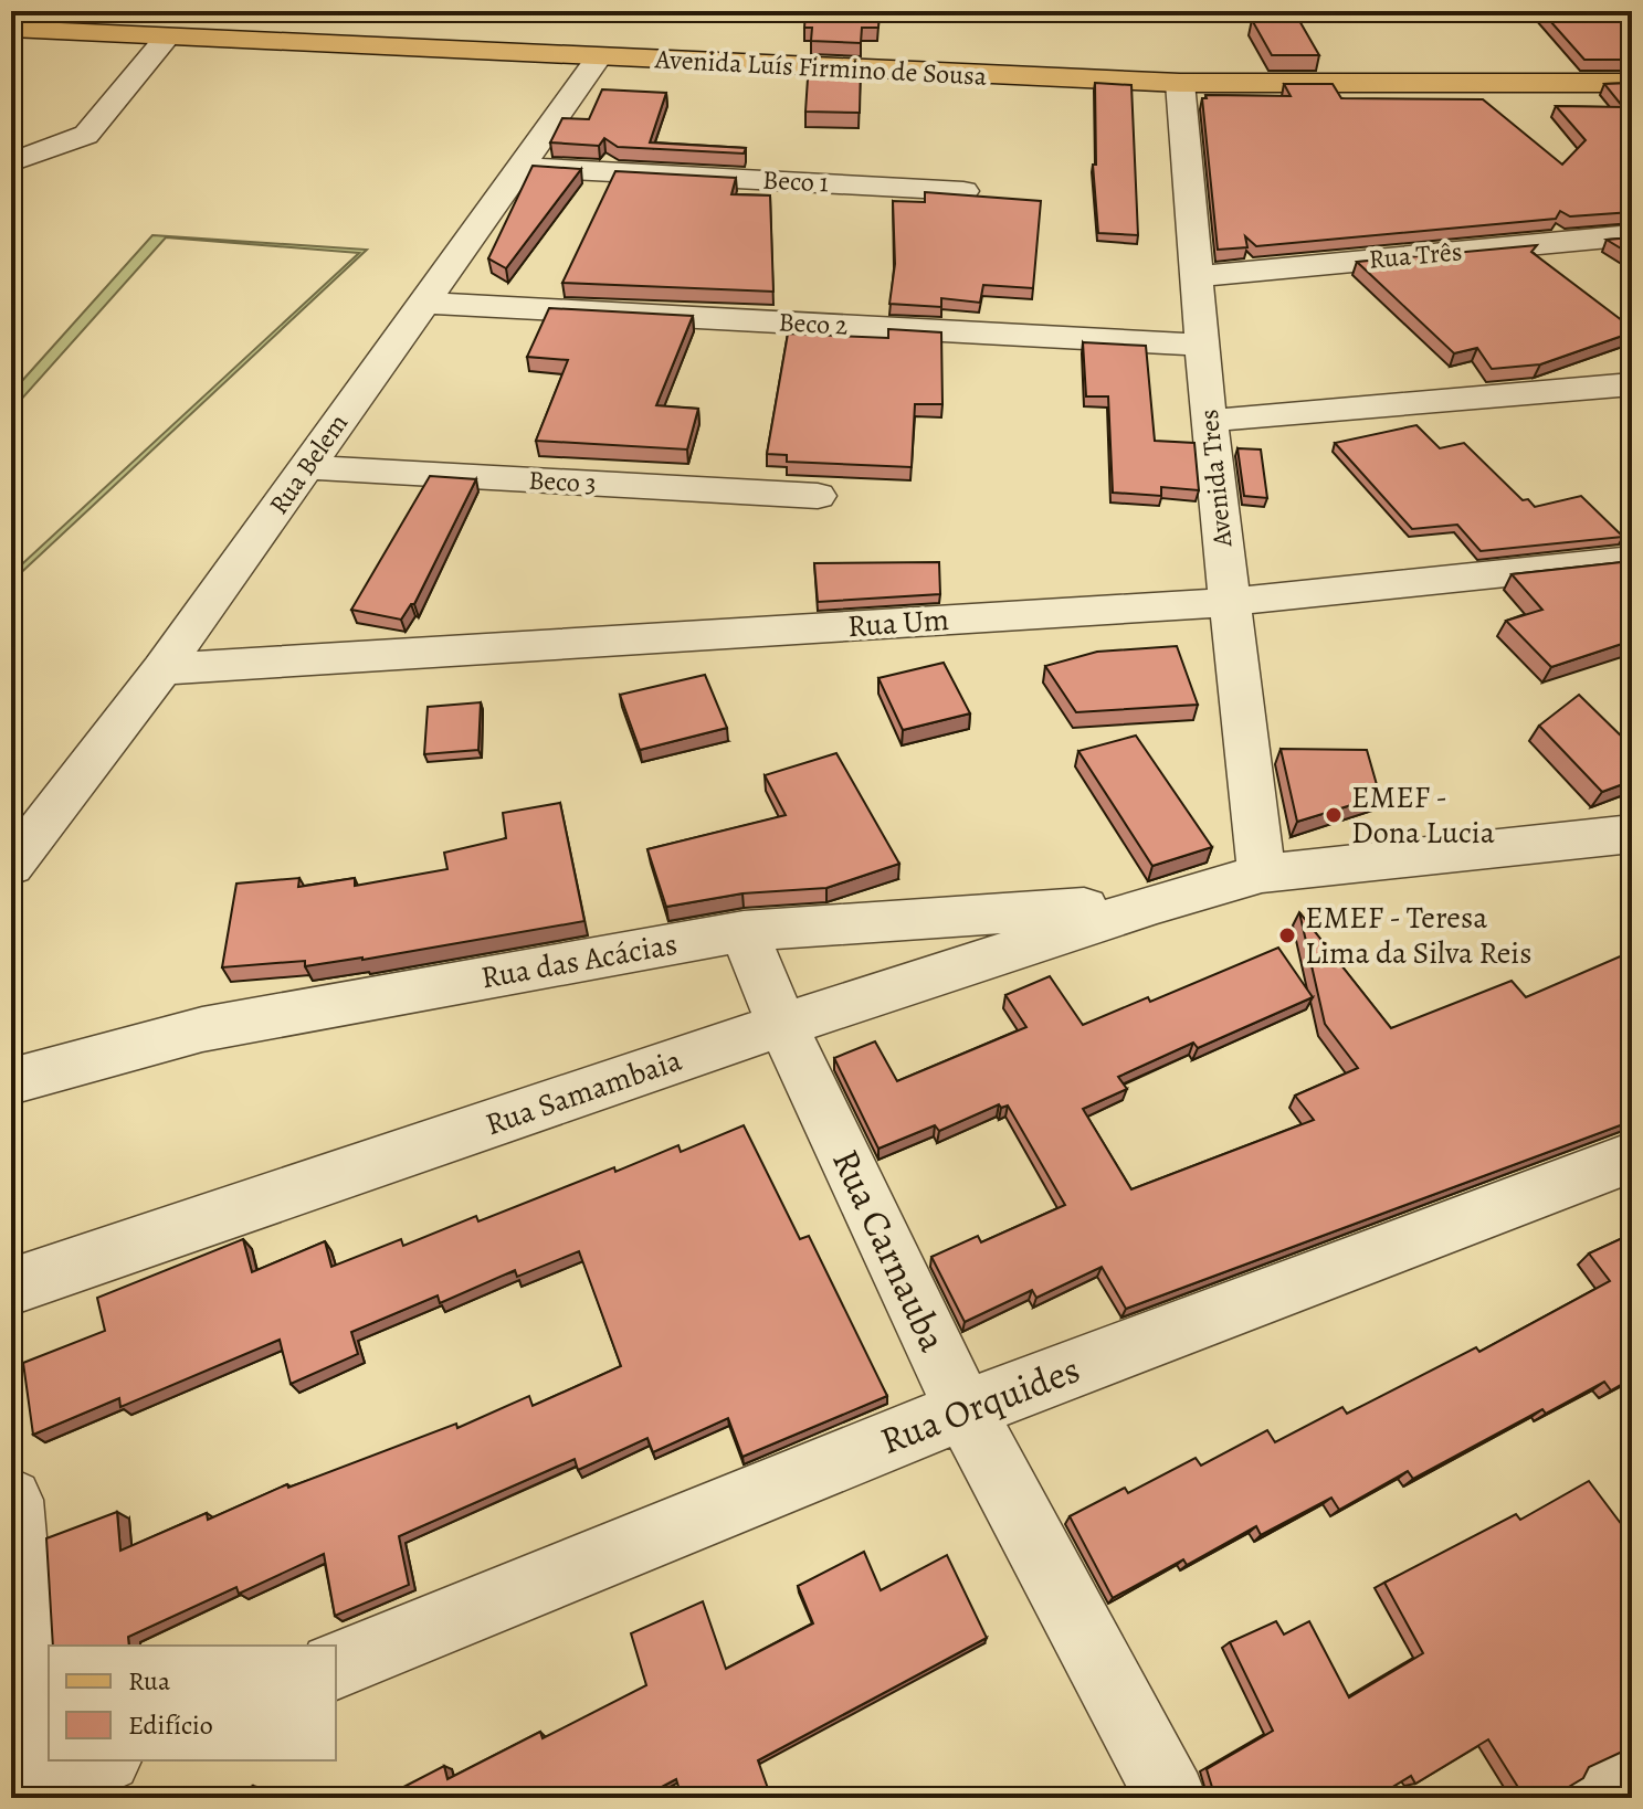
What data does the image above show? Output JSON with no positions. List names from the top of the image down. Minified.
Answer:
{"streets":{"main road":["Avenida Luís Firmino de Sousa"],"street":["Beco 1","Rua Três","Beco 2","Rua Belem","Avenida Tres","Beco 3","Rua Um","Rua das Acácias","Rua Samambaia","Rua Carnauba","Rua Orquides"]},"crossings":[["Avenida Luís Firmino de Sousa","Rua Belem"],["Avenida Luís Firmino de Sousa","Avenida Tres"],["Beco 1","Rua Belem"],["Rua Três","Avenida Tres"],["Beco 2","Rua Belem"],["Beco 2","Avenida Tres"],["Rua Belem","Beco 3"],["Rua Belem","Rua Um"],["Avenida Tres","Rua Um"],["Rua das Acácias","Rua Samambaia"],["Rua das Acácias","Rua Carnauba"],["Rua Samambaia","Rua Carnauba"],["Rua Carnauba","Rua Orquides"]],"places":["EMEF - Dona Lucia","EMEF - Teresa Lima da Silva Reis"],"legend":["Rua","Edifício"]}
